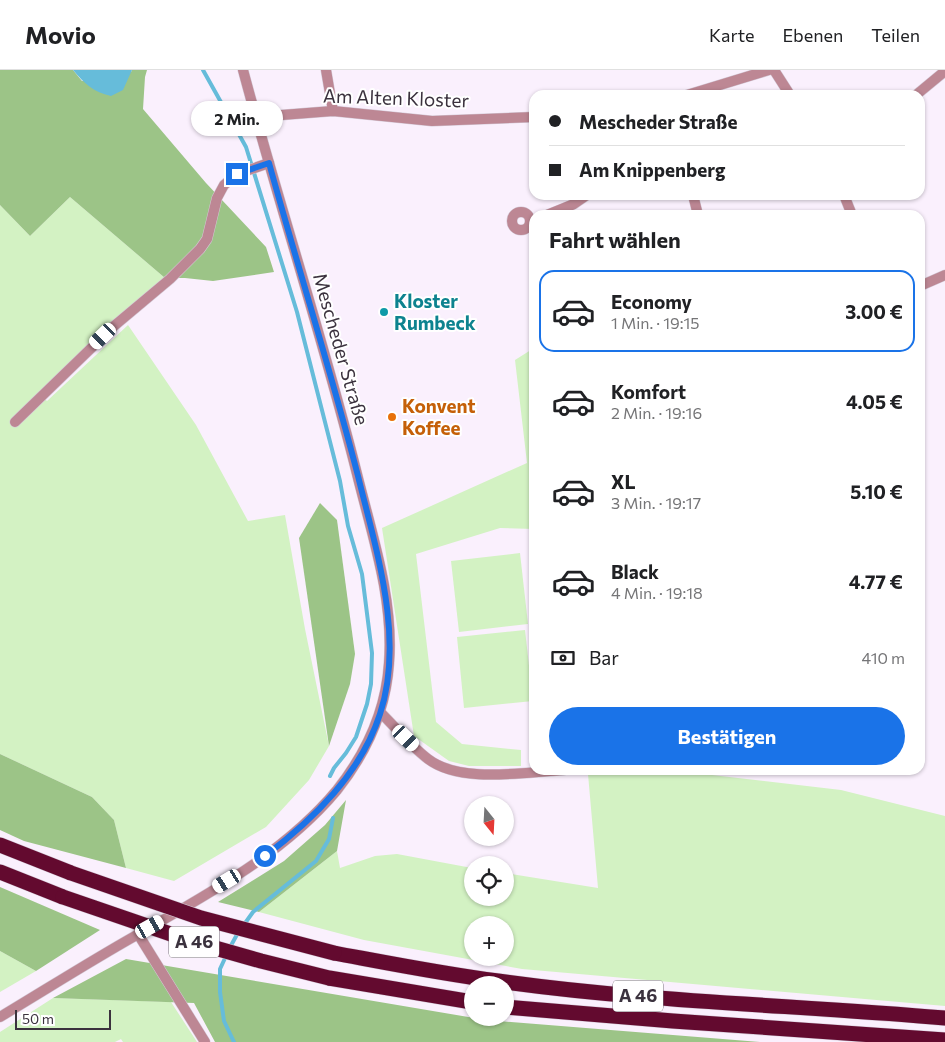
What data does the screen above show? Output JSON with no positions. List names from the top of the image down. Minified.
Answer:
{"streets":{"highway":["A 46"],"street":["Am Alten Kloster","Mescheder Straße"]},"crossings":[["Am Alten Kloster","Mescheder Straße"]],"places":["Kloster Rumbeck","Konvent Koffee"],"scale_bar":"50 m","north":"bottom","page":{"header":"Movio","nav":["Karte","Ebenen","Teilen"],"banner":["Mescheder Straße","Am Knippenberg"],"bubble":"2 Min.","heading":"Fahrt wählen","list":[{"name":"Economy","note":"1 Min. · 19:15","value":"3.00 €"},{"name":"Komfort","note":"2 Min. · 19:16","value":"4.05 €"},{"name":"XL","note":"3 Min. · 19:17","value":"5.10 €"},{"name":"Black","note":"4 Min. · 19:18","value":"4.77 €"}],"pay":["Bar","410 m"],"buttons":"Bestätigen","map_buttons":["+","−"],"scale":"50 m"}}
